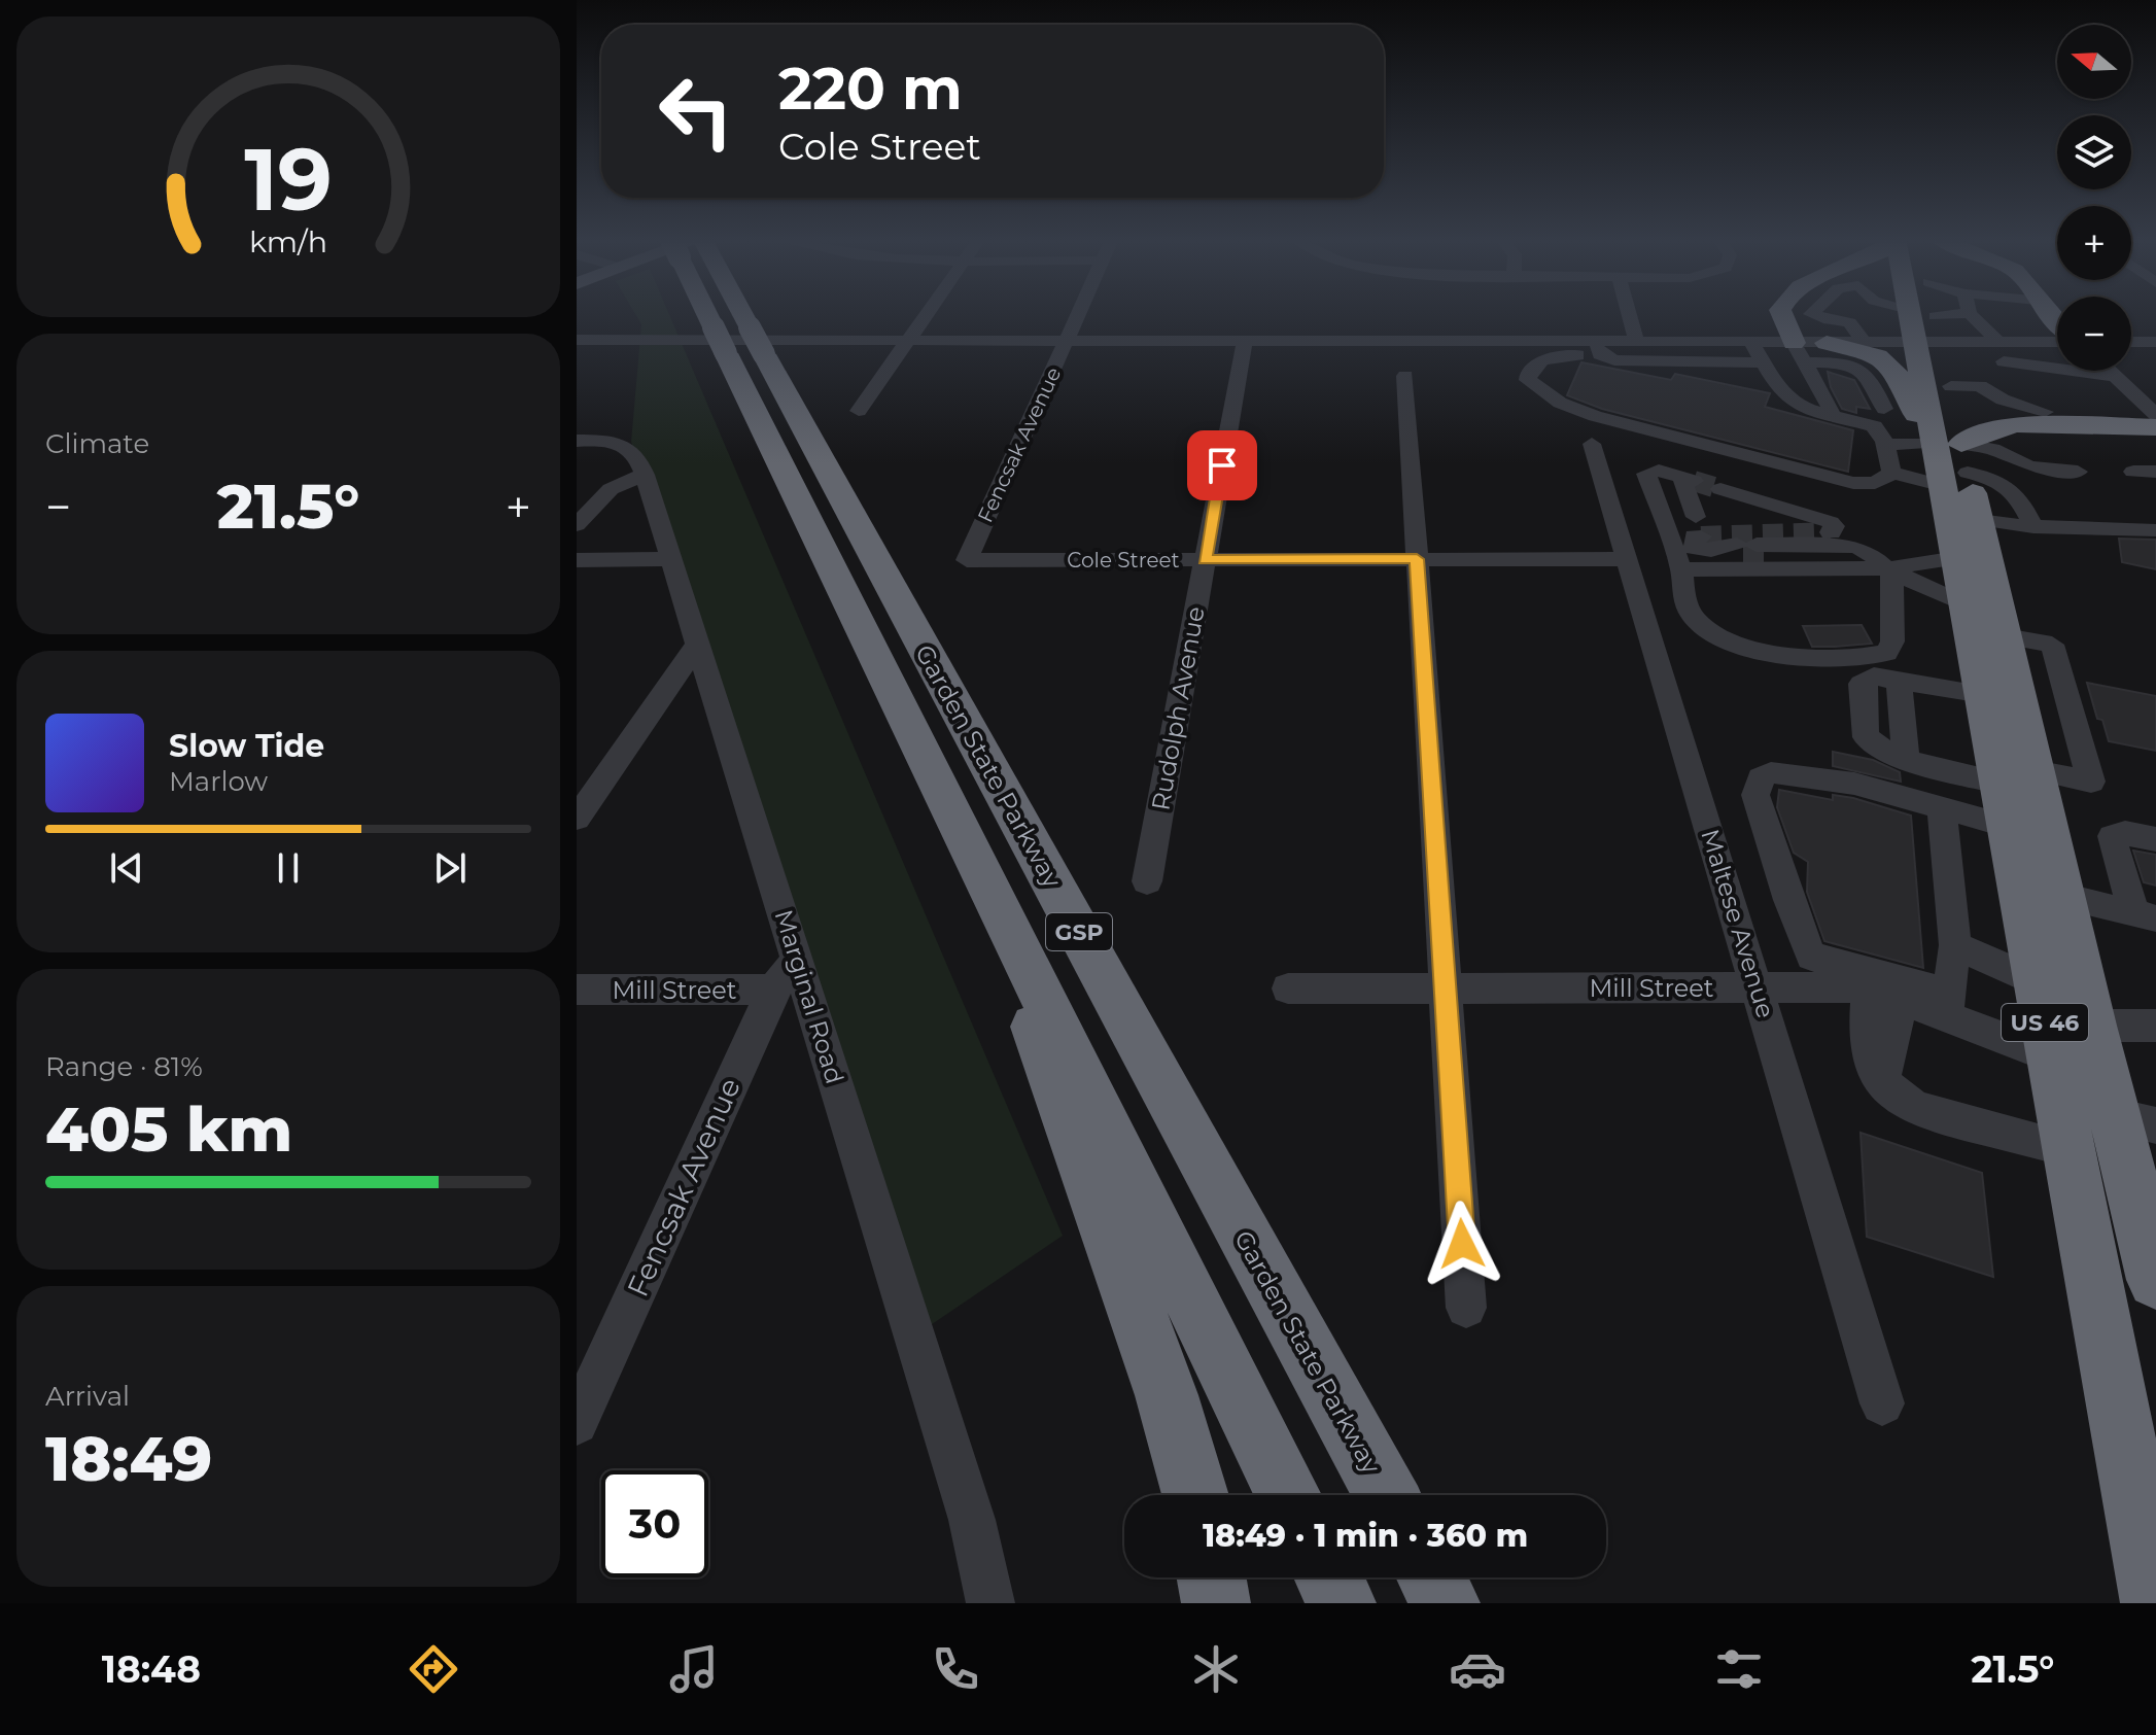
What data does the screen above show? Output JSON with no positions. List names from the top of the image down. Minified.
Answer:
{"streets":{"highway":["Garden State Parkway","GSP","US 46"],"street":["Fencsak Avenue","Cole Street","Rudolph Avenue","Maltese Avenue","Mill Street","Marginal Road"]},"crossings":[["Fencsak Avenue","Cole Street"],["Fencsak Avenue","Mill Street"],["Fencsak Avenue","Marginal Road"],["Cole Street","Rudolph Avenue"],["Cole Street","Maltese Avenue"],["Maltese Avenue","Mill Street"],["Mill Street","US 46"]],"north":"left","page":{"map_buttons":["+","−"],"turn":["220 m","Cole Street"],"tile":["Climate",["Range · 81%","405 km"],["Arrival","18:49"]],"heat":["−","21.5°","+"],"song":["Slow Tide","Marlow"],"limit":"30","trip":"18:49 · 1 min · 360 m","tabs":["18:48","21.5°"],"gauge":["19","km/h"]}}
